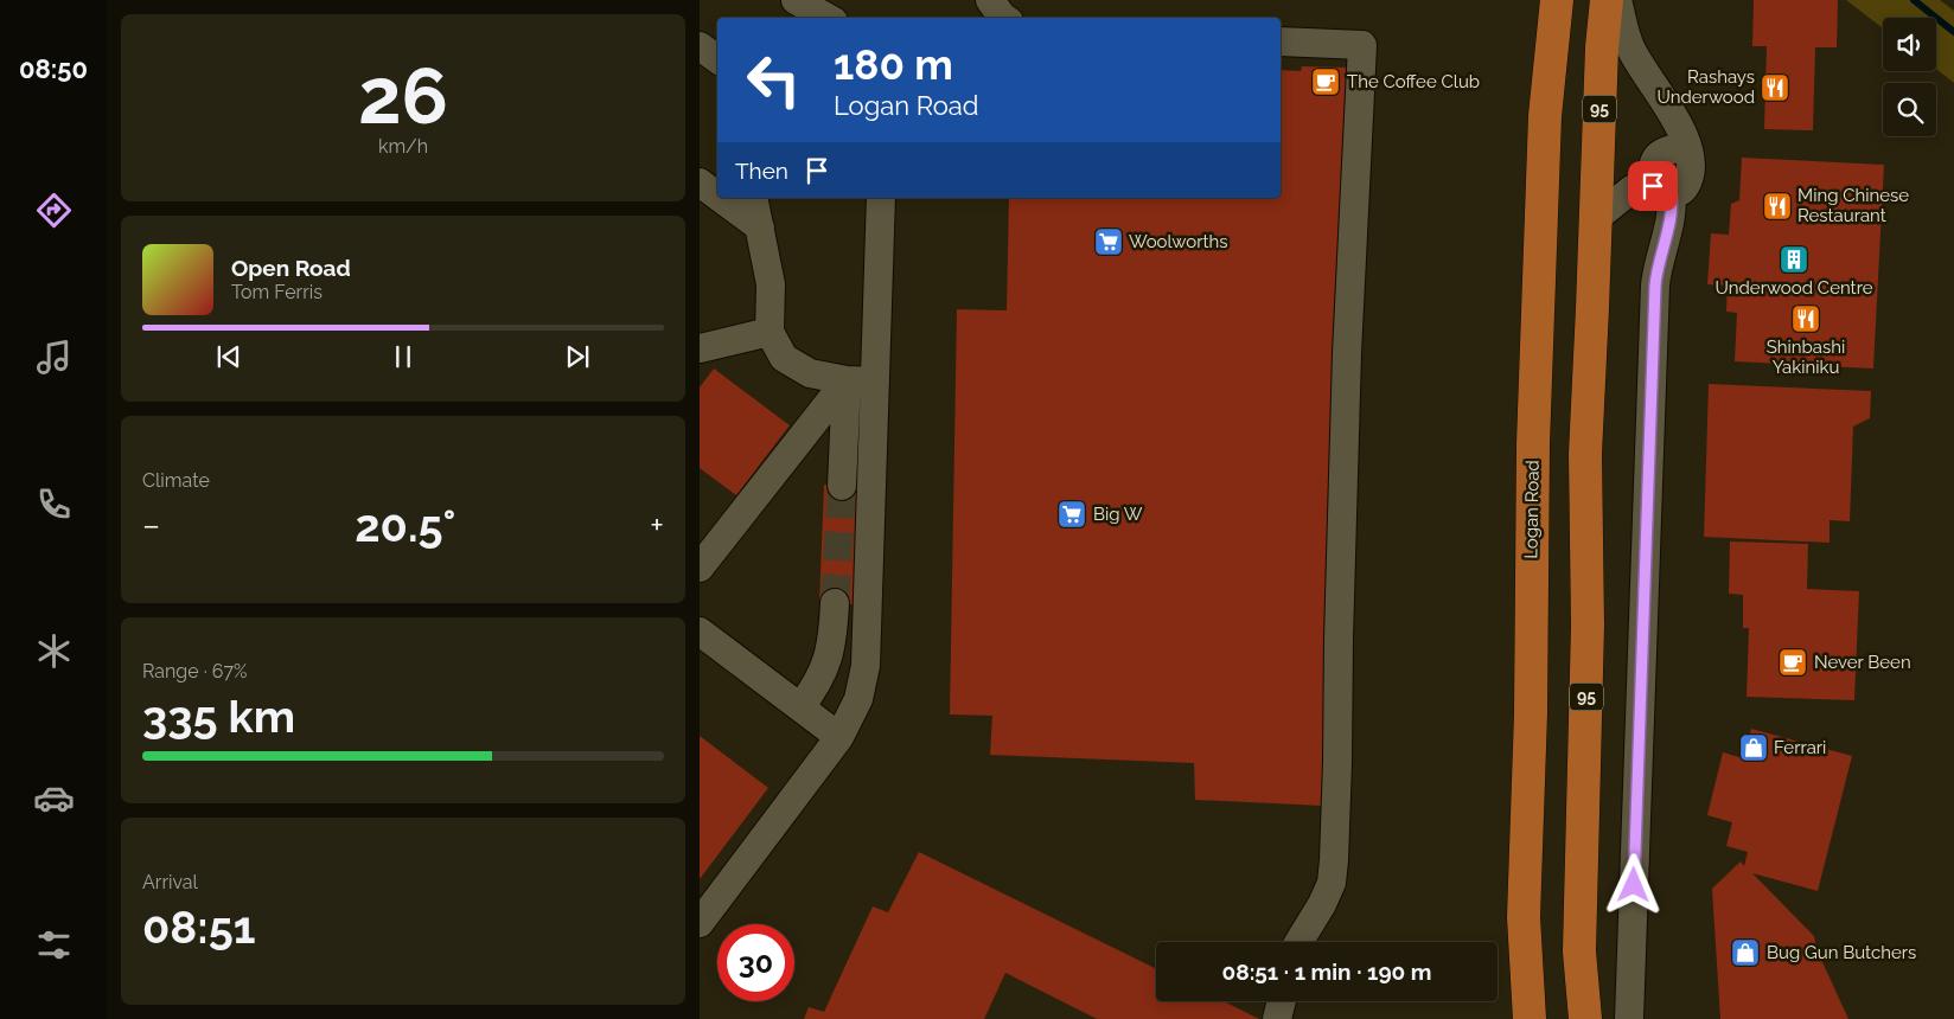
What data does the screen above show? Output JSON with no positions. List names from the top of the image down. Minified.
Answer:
{"streets":{"main road":["95","Logan Road"]},"places":{"cafe":["The Coffee Club","Never Been"],"restaurant":["Rashays Underwood","Ming Chinese Restaurant","Shinbashi Yakiniku"],"supermarket":["Woolworths","Big W"],"building":["Underwood Centre"],"shop":["Ferrari","Bug Gun Butchers"]},"page":{"tabs":"08:50","tile":[["26","km/h"],"Climate",["Range · 67%","335 km"],["Arrival","08:51"]],"turn":["180 m","Logan Road"],"then":"Then","song":["Open Road","Tom Ferris"],"heat":["−","20.5°","+"],"limit":"30","trip":"08:51 · 1 min · 190 m"}}
